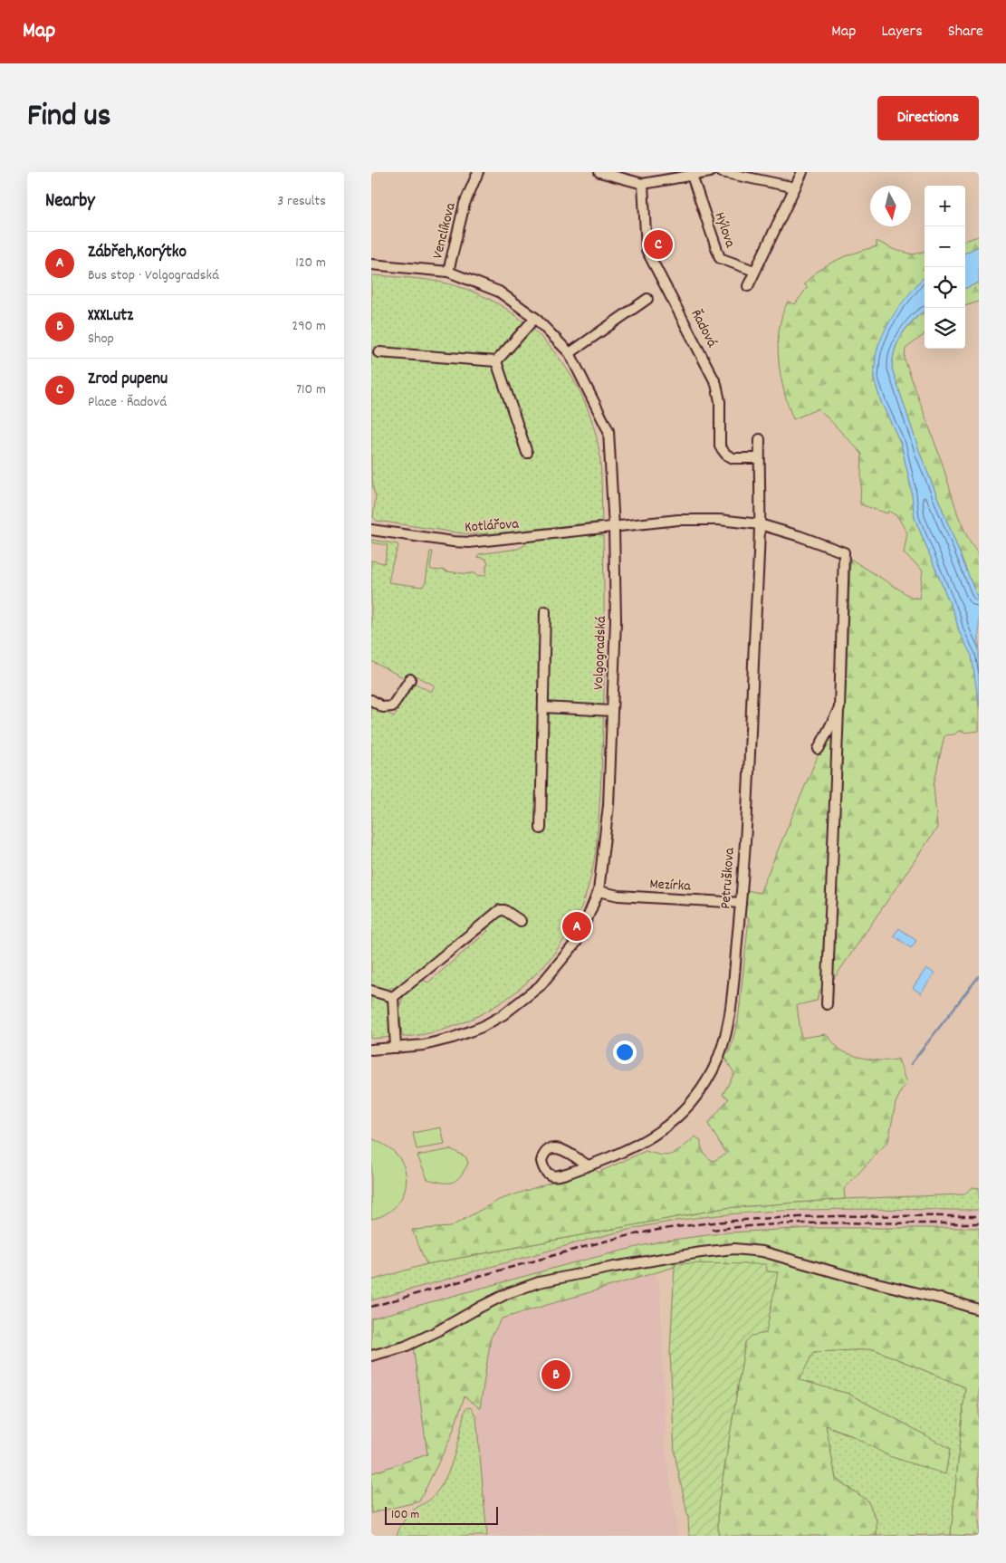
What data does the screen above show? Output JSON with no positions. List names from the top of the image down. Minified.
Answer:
{"streets":{"street":["Hýlova","Venclíkova","Řadová","Kotlářova","Volgogradská","Petruškova","Mezírka"]},"crossings":[["Venclíkova","Volgogradská"],["Kotlářova","Volgogradská"],["Kotlářova","Petruškova"],["Volgogradská","Mezírka"],["Petruškova","Mezírka"]],"scale_bar":"100 m","north":"bottom","page":{"header":"Map","nav":["Map","Layers","Share"],"title":"Find us","buttons":"Directions","heading":["Nearby","3 results"],"map_buttons":["+","−"],"pins":["C","A","B"],"list":[{"mark":"A","name":"Zábřeh,Korýtko","note":"Bus stop · Volgogradská","value":"120 m"},{"mark":"B","name":"XXXLutz","note":"Shop","value":"290 m"},{"mark":"C","name":"Zrod pupenu","note":"Place · Řadová","value":"710 m"}],"scale":"100 m"}}
